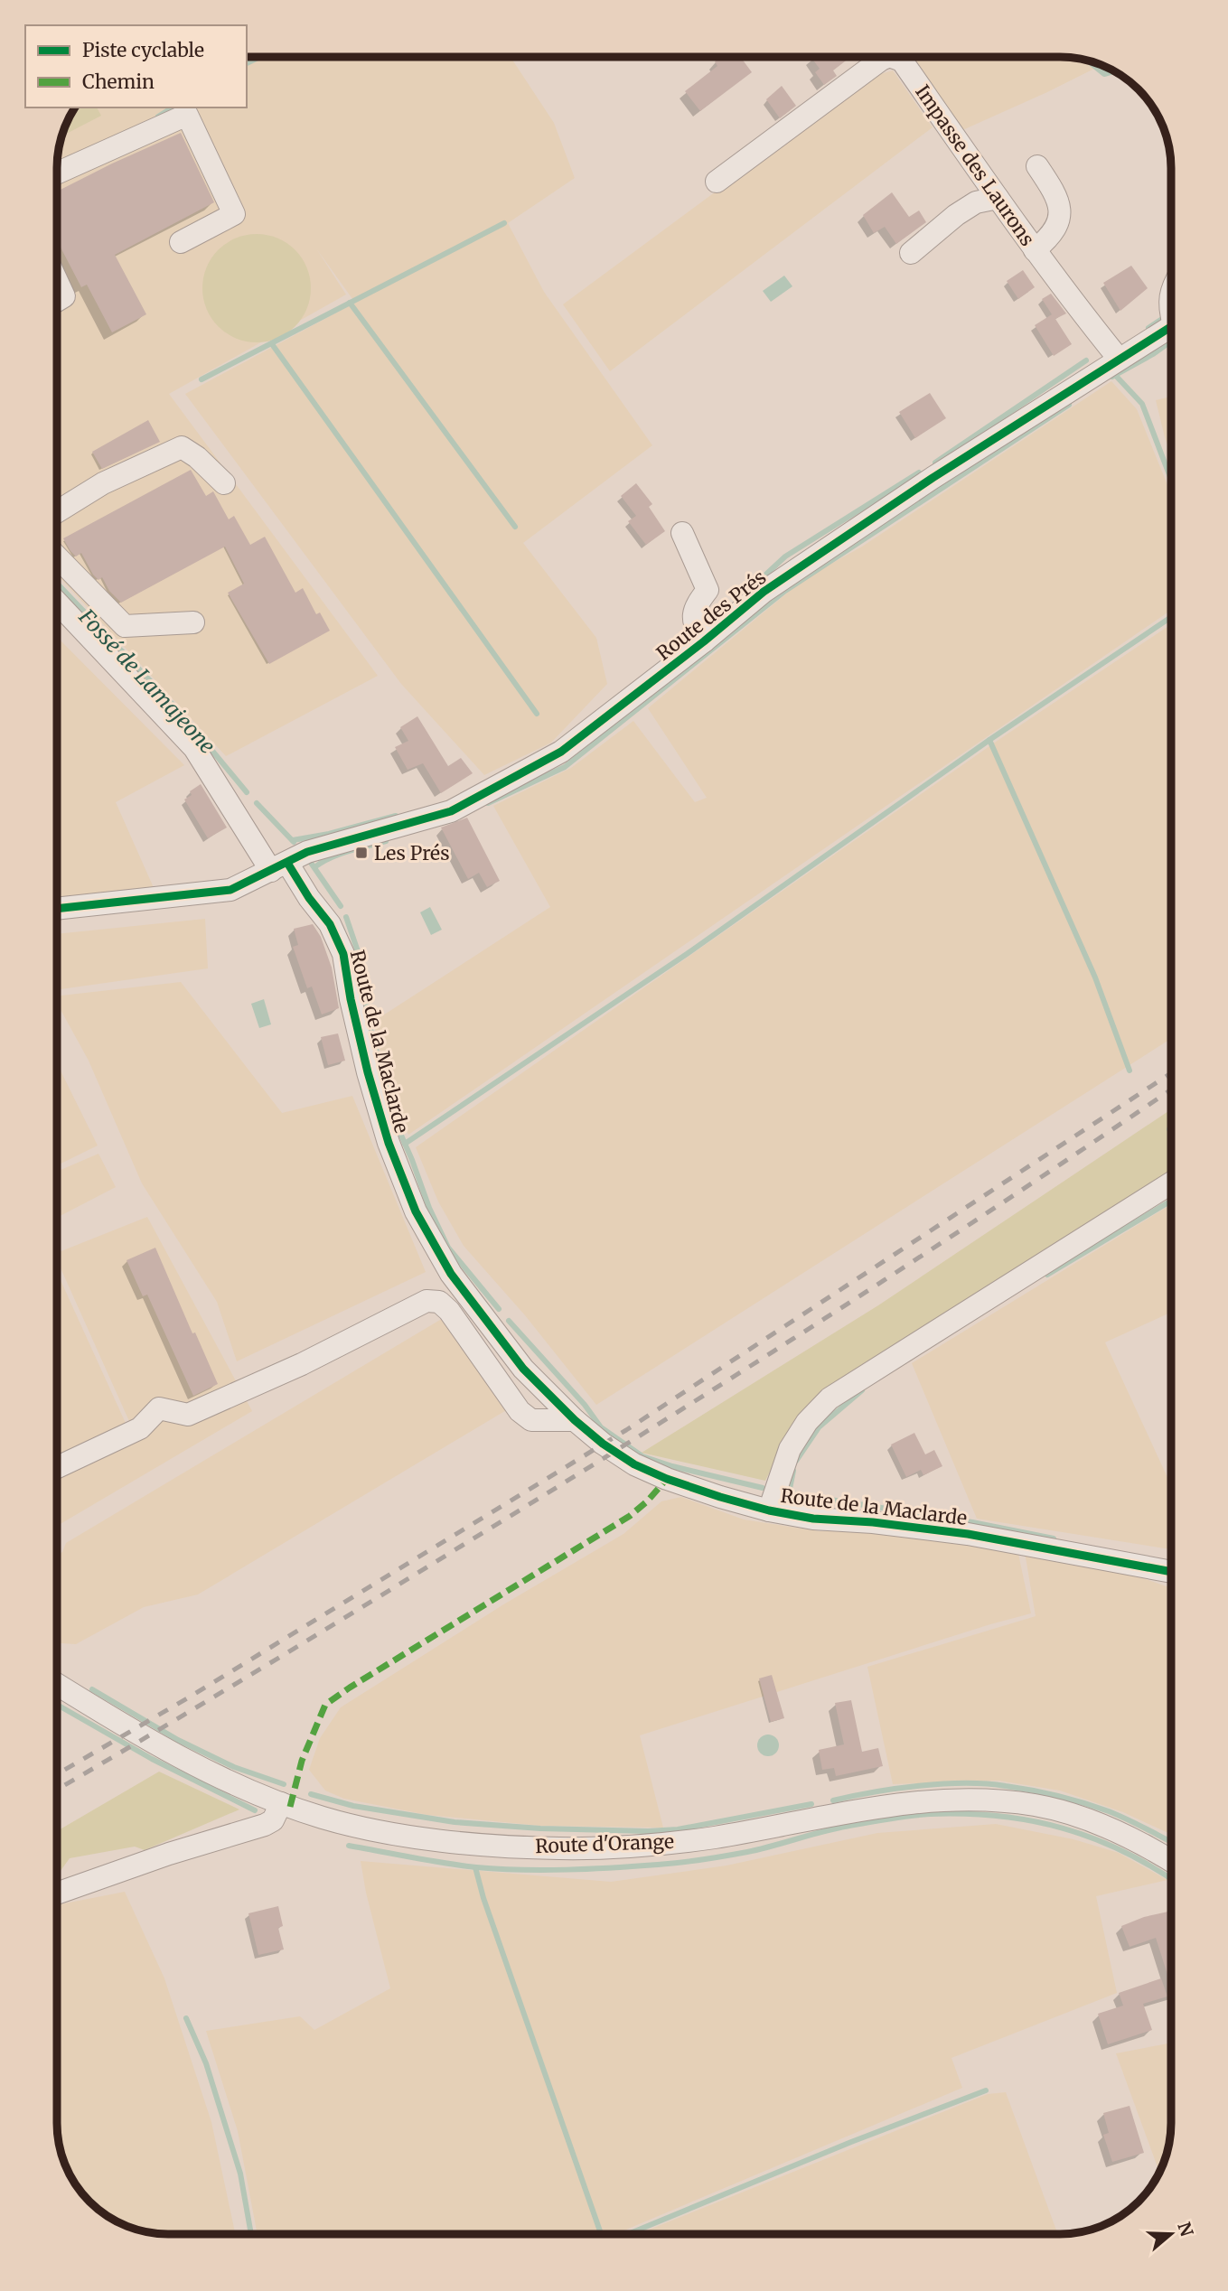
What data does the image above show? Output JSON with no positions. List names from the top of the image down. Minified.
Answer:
{"streets":{"street":["Impasse des Laurons","Route des Prés","Route de la Maclarde","Route d'Orange"]},"crossings":[["Impasse des Laurons","Route des Prés"],["Route des Prés","Route de la Maclarde"]],"water":["Fossé de Lamajeone"],"places":{"transit":["Les Prés"]},"legend":["Piste cyclable","Chemin"],"north":"right"}
